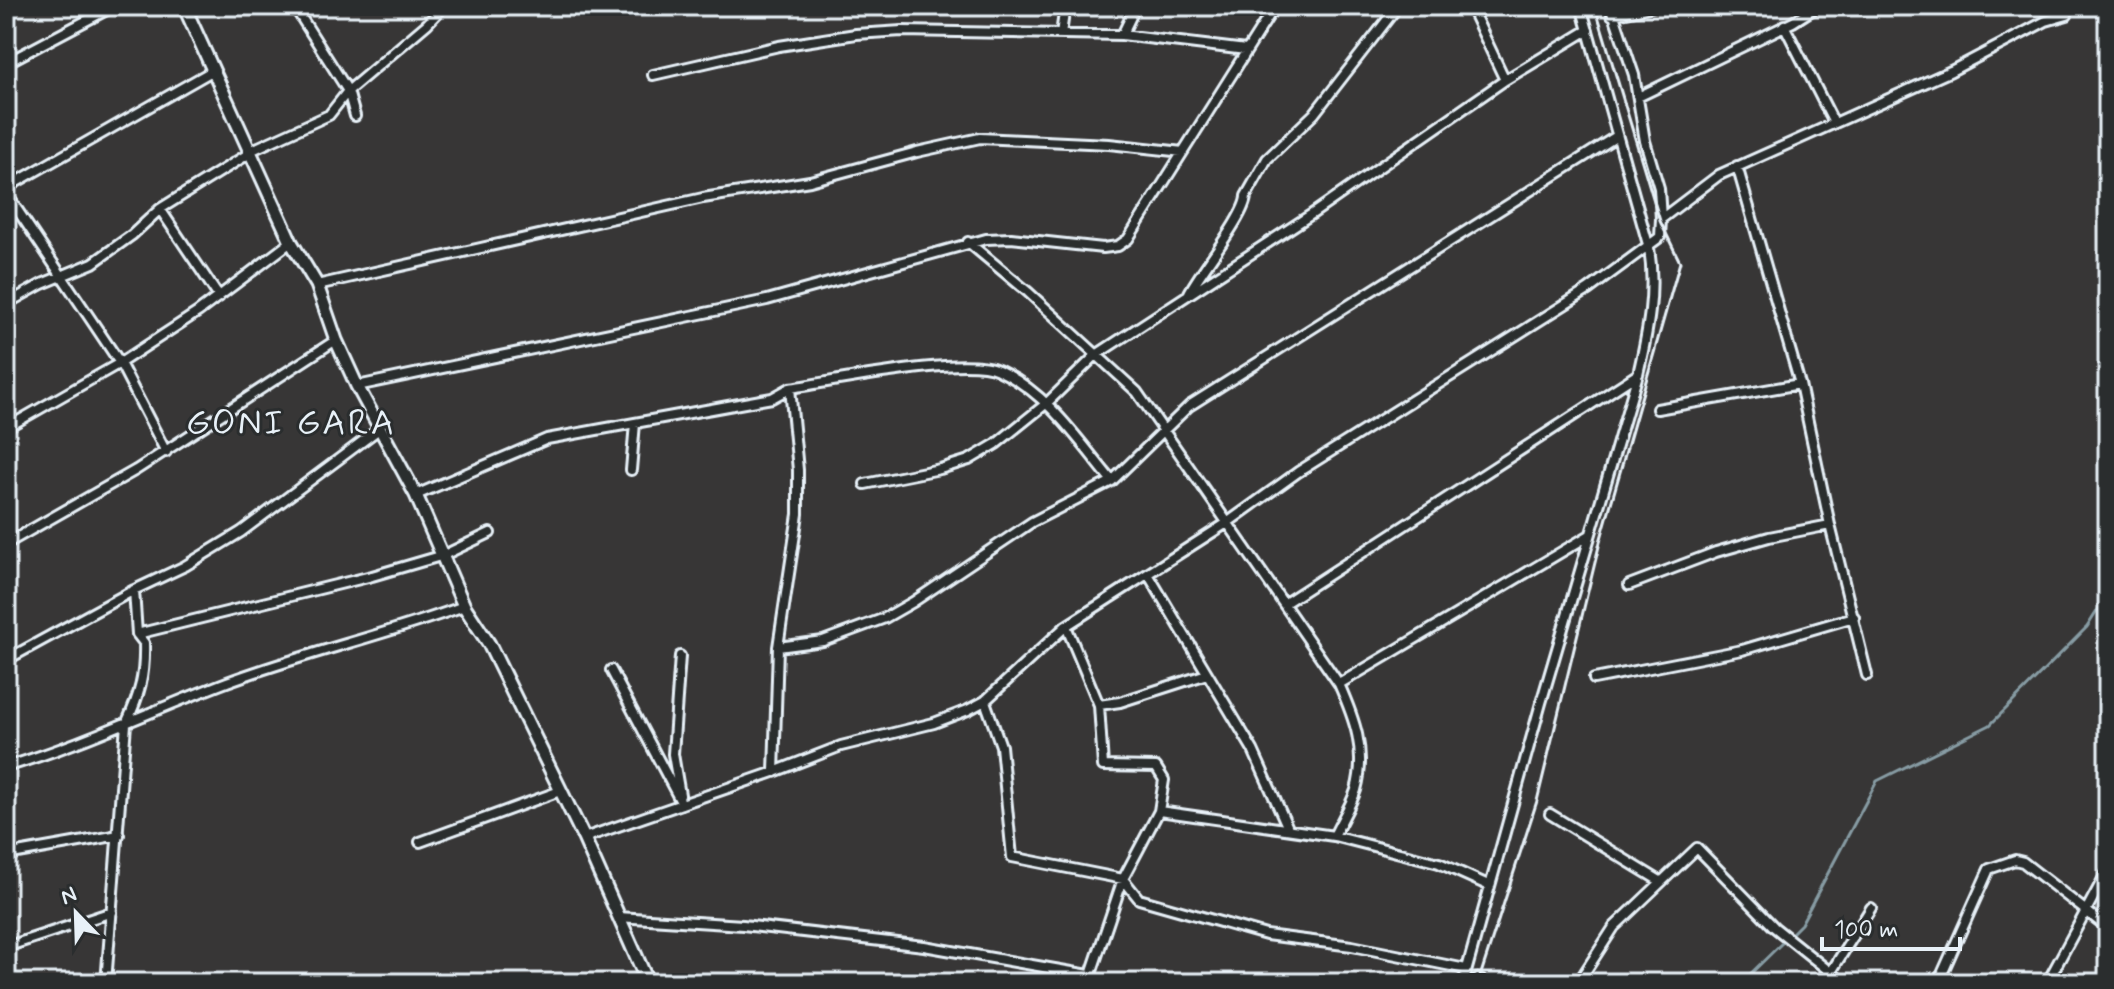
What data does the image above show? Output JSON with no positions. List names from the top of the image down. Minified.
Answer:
{"districts":["GONI GARA"],"scale_bar":"100 m","north":"top left"}
